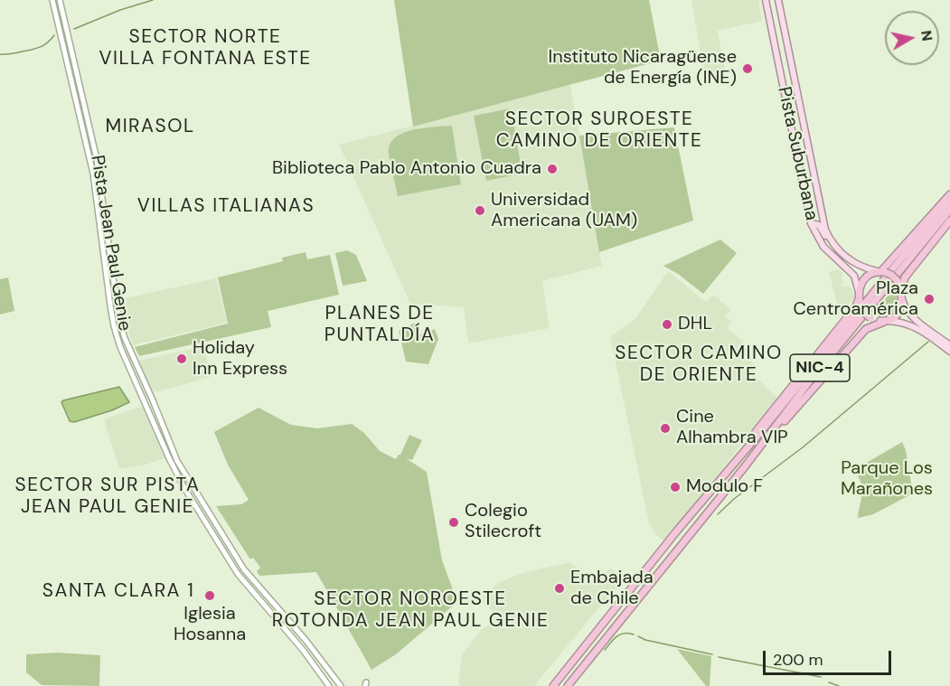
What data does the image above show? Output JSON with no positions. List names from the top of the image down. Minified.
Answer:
{"streets":{"highway":["NIC-4"],"main road":["Pista Suburbana","Pista Jean Paul Genie"]},"districts":["SECTOR NORTE VILLA FONTANA ESTE","SECTOR SUROESTE CAMINO DE ORIENTE","MIRASOL","VILLAS ITALIANAS","PLANES DE PUNTALDÍA","SECTOR CAMINO DE ORIENTE","SECTOR SUR PISTA JEAN PAUL GENIE","SANTA CLARA 1","SECTOR NOROESTE ROTONDA JEAN PAUL GENIE"],"parks":["Parque Los Marañones"],"places":["Instituto Nicaragüense de Energía (INE)","Biblioteca Pablo Antonio Cuadra","Universidad Americana (UAM)","Plaza Centroamérica","DHL","Holiday Inn Express","Cine Alhambra VIP","Modulo F","Colegio Stilecroft","Embajada de Chile","Iglesia Hosanna"],"scale_bar":"200 m","north":"right"}
